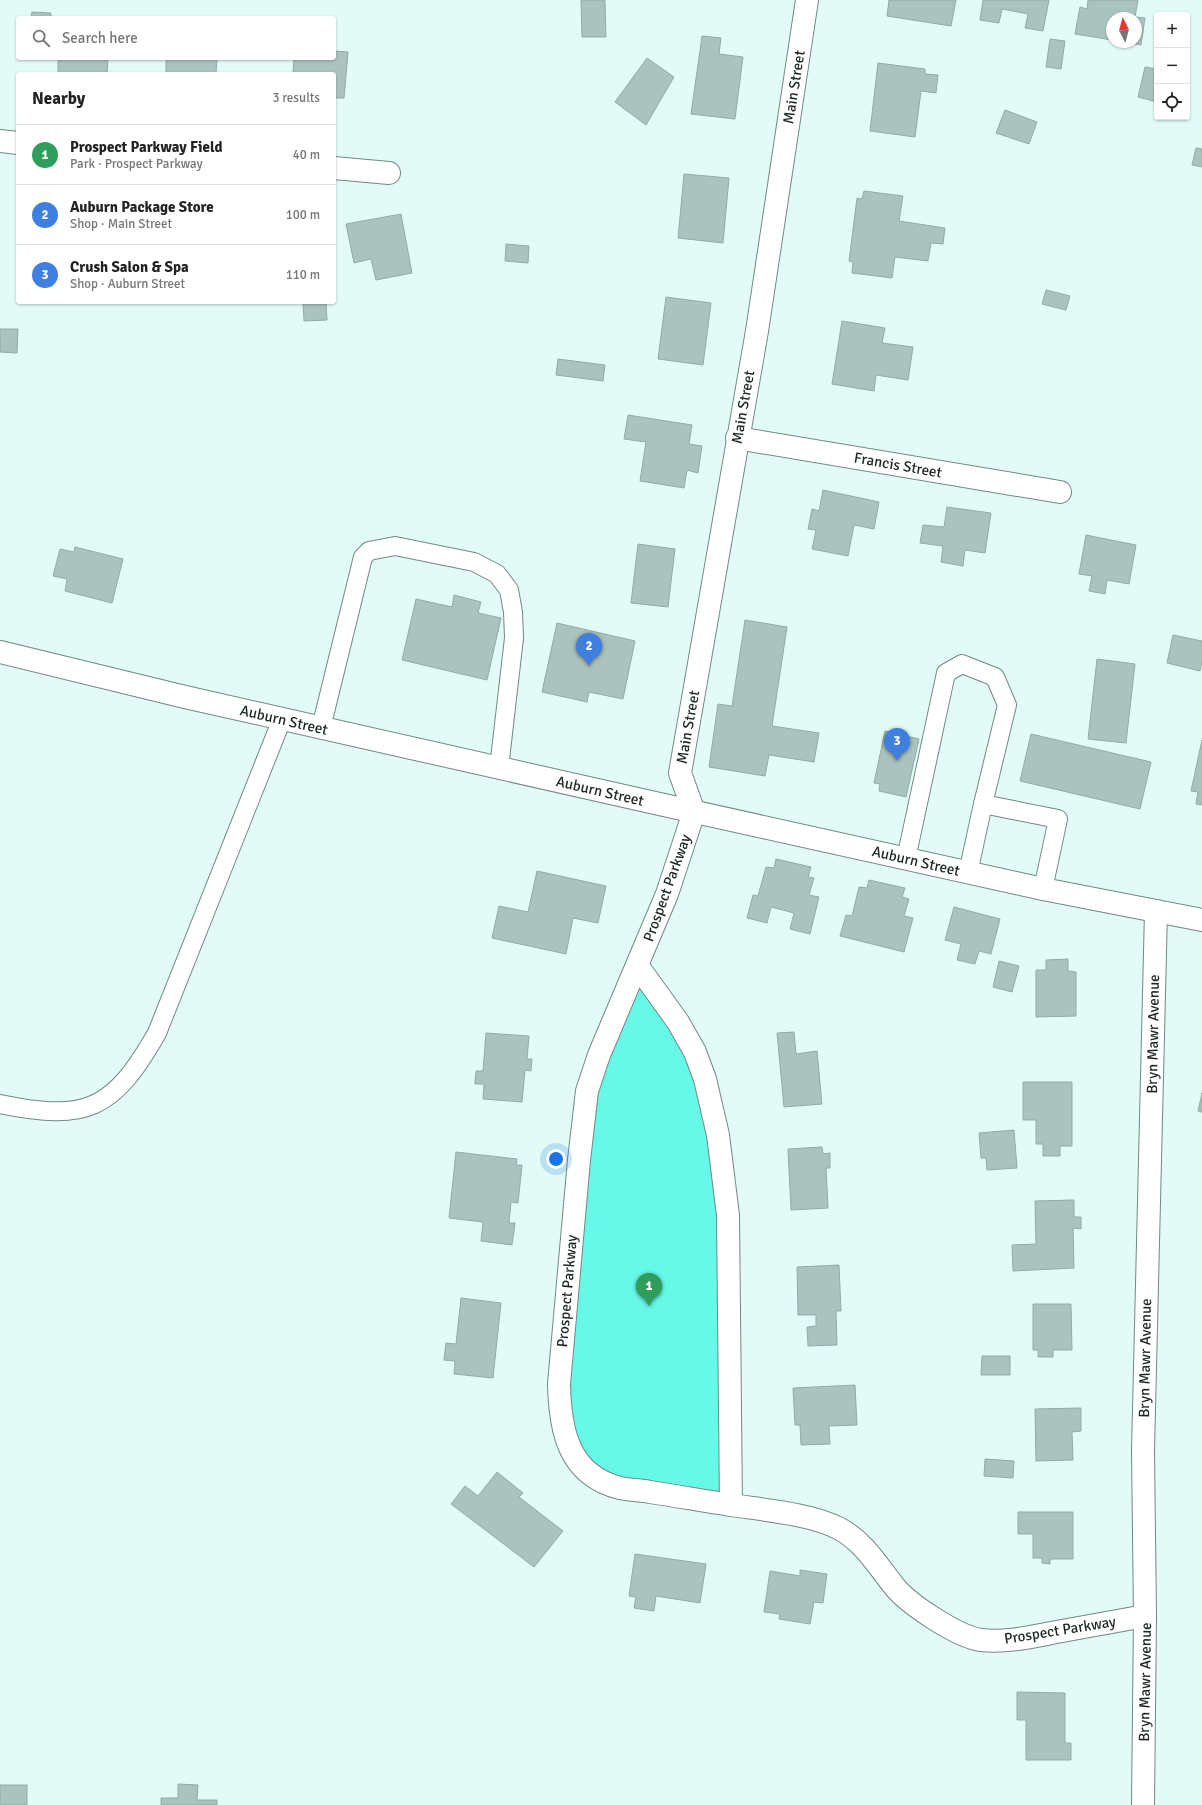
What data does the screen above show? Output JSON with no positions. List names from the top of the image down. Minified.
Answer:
{"streets":{"street":["Main Street","Francis Street","Auburn Street","Prospect Parkway","Bryn Mawr Avenue"]},"crossings":[["Main Street","Francis Street"],["Main Street","Auburn Street"],["Main Street","Prospect Parkway"],["Auburn Street","Prospect Parkway"],["Auburn Street","Bryn Mawr Avenue"],["Prospect Parkway","Bryn Mawr Avenue"]],"north":"top","page":{"map_buttons":["+","−"],"search":"Search here","heading":["Nearby","3 results"],"list":[{"mark":"1","name":"Prospect Parkway Field","note":"Park · Prospect Parkway","value":"40 m"},{"mark":"2","name":"Auburn Package Store","note":"Shop · Main Street","value":"100 m"},{"mark":"3","name":"Crush Salon & Spa","note":"Shop · Auburn Street","value":"110 m"}],"pins":["2","3","1"]}}
